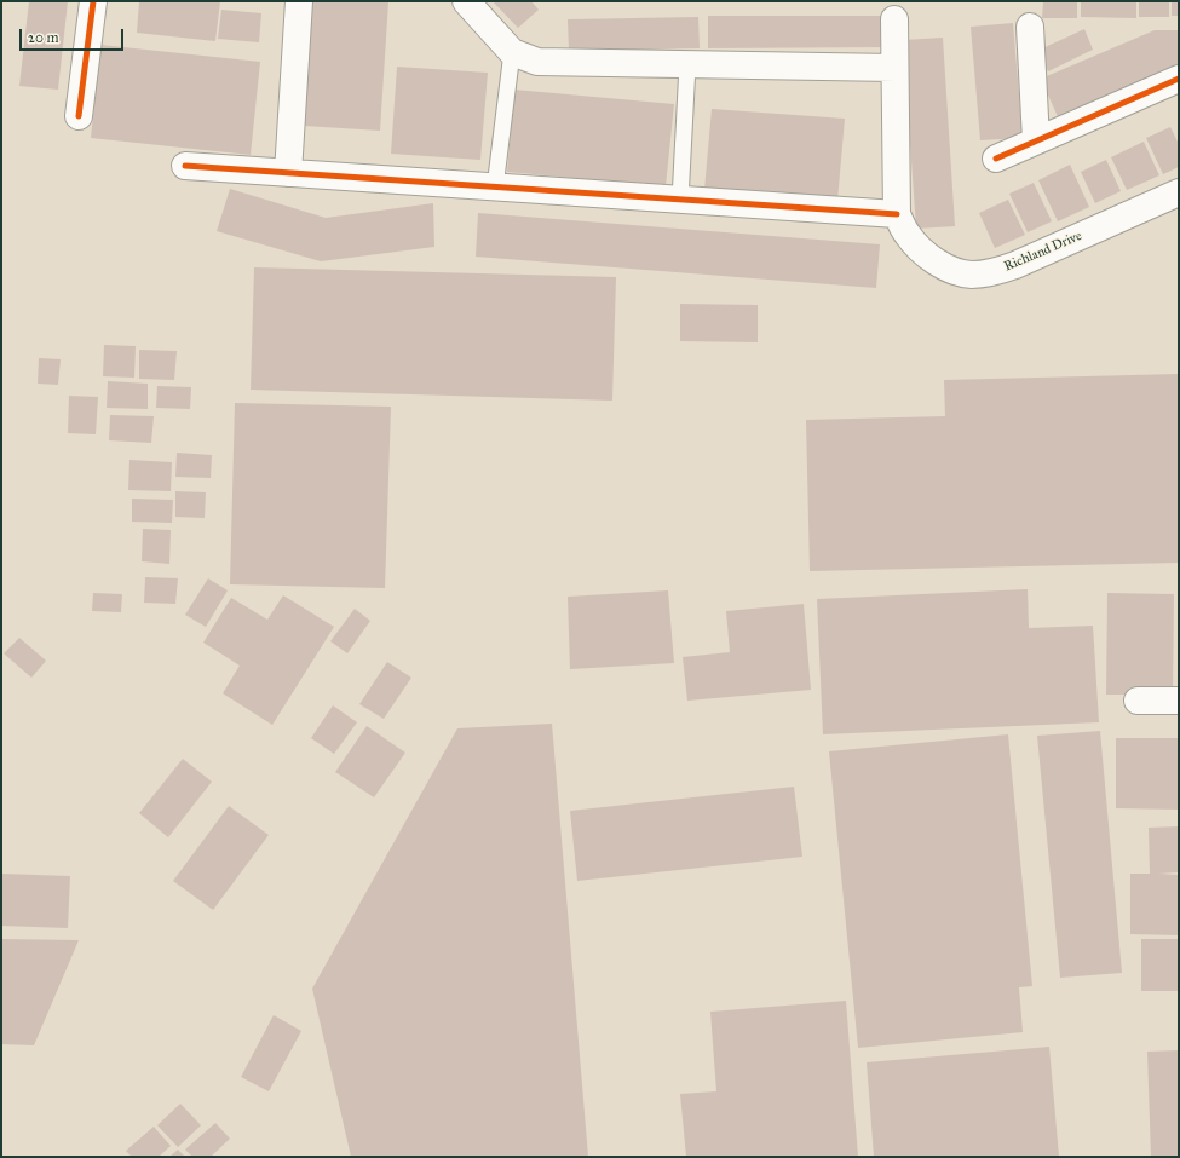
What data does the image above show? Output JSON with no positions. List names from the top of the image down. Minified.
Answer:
{"streets":{"street":["Richland Drive"]},"scale_bar":"20 m"}
